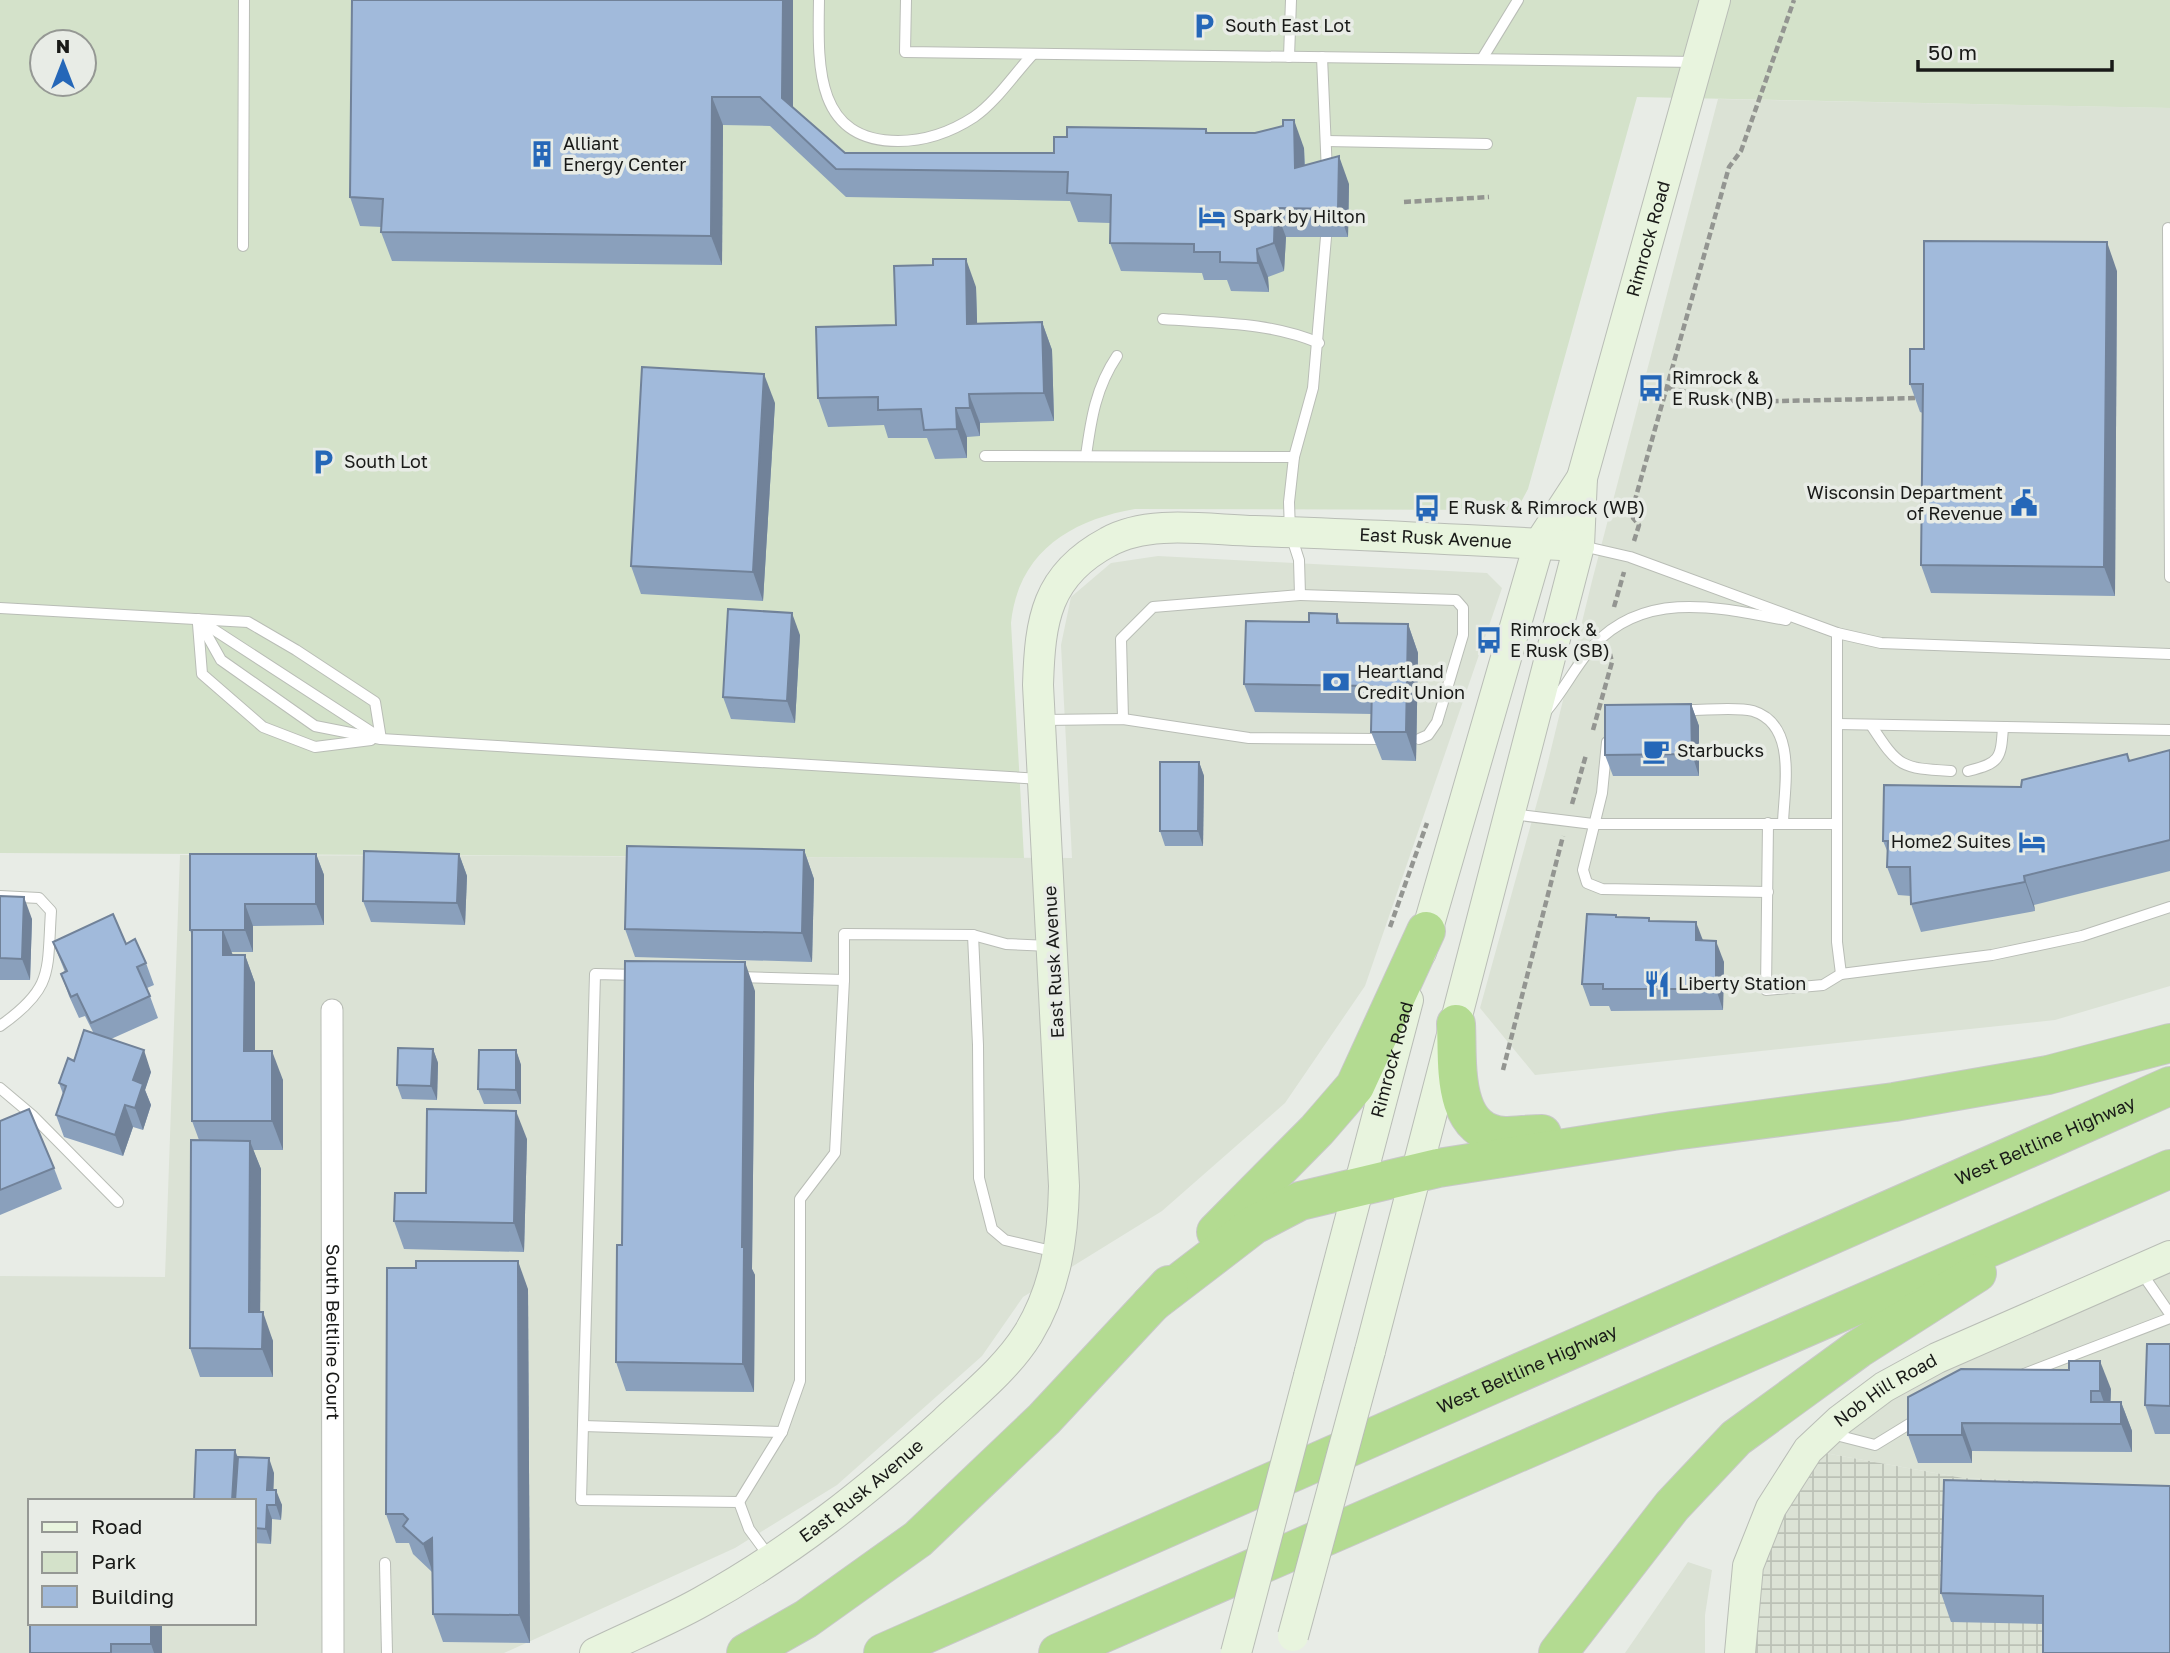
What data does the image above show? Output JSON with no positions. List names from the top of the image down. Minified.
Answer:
{"streets":{"highway":["West Beltline Highway"],"main road":["Rimrock Road","East Rusk Avenue","Nob Hill Road"],"street":["South Beltline Court"]},"crossings":[["Rimrock Road","East Rusk Avenue"]],"places":{"parking":["South East Lot","South Lot"],"building":["Alliant Energy Center"],"hotel":["Spark by Hilton","Home2 Suites"],"bus stop":["Rimrock & E Rusk (NB)","E Rusk & Rimrock (WB)","Rimrock & E Rusk (SB)"],"public building":["Wisconsin Department of Revenue"],"bank":["Heartland Credit Union"],"cafe":["Starbucks"],"restaurant":["Liberty Station"]},"legend":["Road","Park","Building"],"scale_bar":"50 m","north":"top"}
